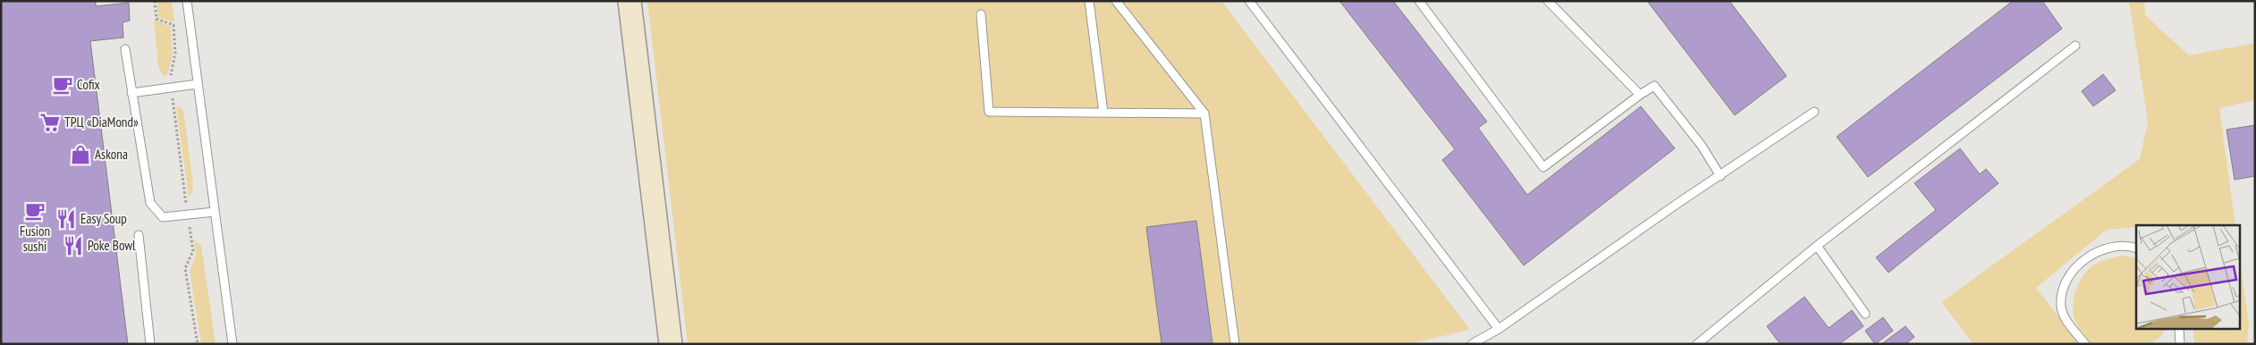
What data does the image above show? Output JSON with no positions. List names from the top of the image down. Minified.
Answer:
{"places":{"cafe":["Cofix","Fusion sushi"],"supermarket":["ТРЦ «DiaMond»"],"shop":["Askona"],"restaurant":["Easy Soup","Poke Bowl"]}}
